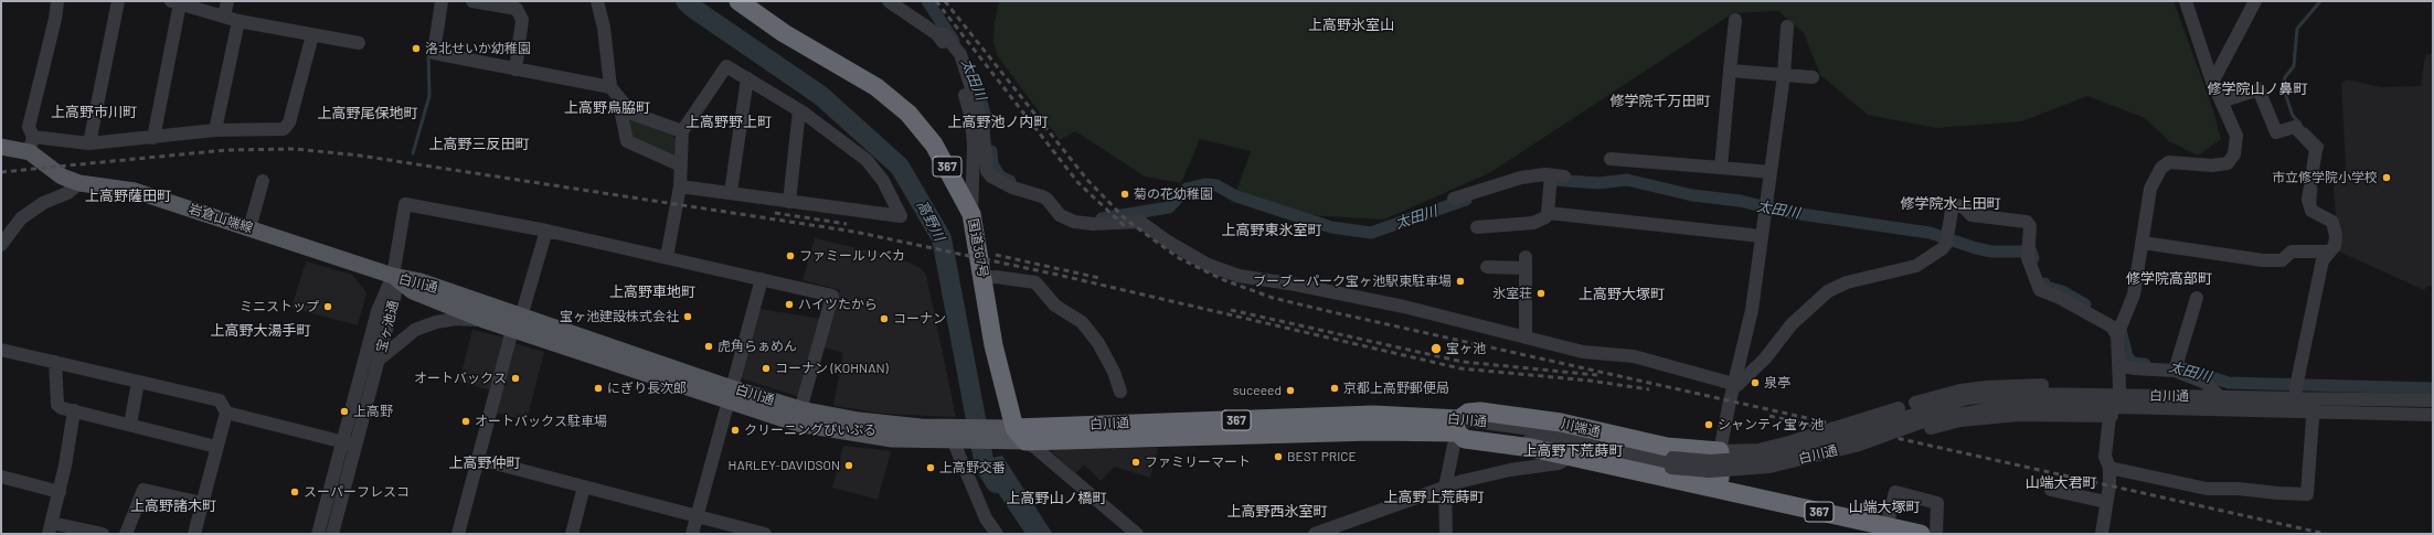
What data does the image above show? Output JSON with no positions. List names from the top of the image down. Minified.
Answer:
{"streets":{"highway":["367","国道367号","白川通","川端通"],"main road":["岩倉山端線"],"street":["宝ヶ池通"]},"crossings":[["367","白川通"],["367","川端通"],["岩倉山端線","白川通"],["岩倉山端線","宝ヶ池通"],["国道367号","白川通"],["白川通","宝ヶ池通"],["白川通","川端通"]],"districts":["上高野氷室山","修学院山ノ鼻町","修学院千万田町","上高野鳥脇町","上高野市川町","上高野尾保地町","上高野野上町","上高野池ノ内町","上高野三反田町","上高野薩田町","修学院水上田町","上高野東氷室町","修学院高部町","上高野車地町","上高野大塚町","上高野大湯手町","上高野下荒蒔町","上高野仲町","山端大君町","上高野上荒蒔町","上高野山ノ橋町","上高野諸木町","山端大塚町","上高野西氷室町"],"water":["太田川","高野川"],"places":["洛北せいか幼稚園","市立修学院小学校","菊の花幼稚園","ファミールリベカ","ブーブーパーク宝ヶ池駅東駐車場","氷室荘","ハイツたから","ミニストップ","宝ヶ池建設株式会社","コーナン","虎角らぁめん","宝ヶ池","コーナン (KOHNAN)","オートバックス","泉亭","にぎり長次郎","京都上高野郵便局","suceeed","上高野","オートバックス駐車場","シャンティ宝ヶ池","クリーニングぴいぷる","BEST PRICE","ファミリーマート","HARLEY-DAVIDSON","上高野交番","スーパーフレスコ"]}
